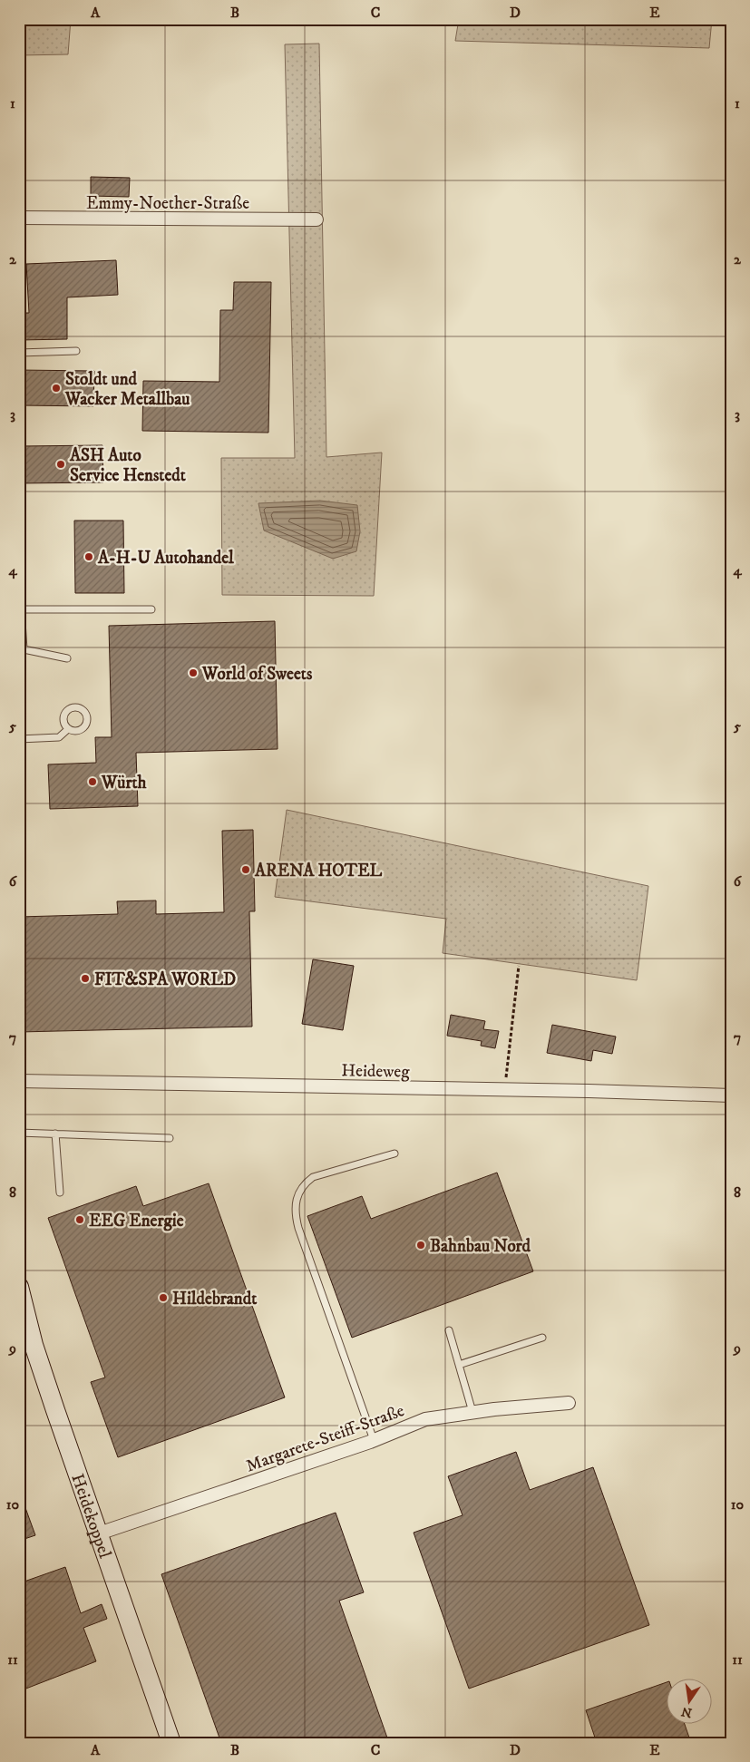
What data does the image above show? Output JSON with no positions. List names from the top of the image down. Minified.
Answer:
{"streets":{"street":["Emmy-Noether-Straße","Heideweg","Margarete-Steiff-Straße","Heidekoppel"]},"crossings":[["Margarete-Steiff-Straße","Heidekoppel"]],"places":["Stoldt und Wacker Metallbau","ASH Auto Service Henstedt","A-H-U Autohandel","World of Sweets","Würth","ARENA HOTEL","FIT&SPA WORLD","EEG Energie","Bahnbau Nord","Hildebrandt"],"north":"bottom","grid":{"columns":["A","B","C","D","E"],"rows":["1","2","3","4","5","6","7","8","9","10","11"]}}
